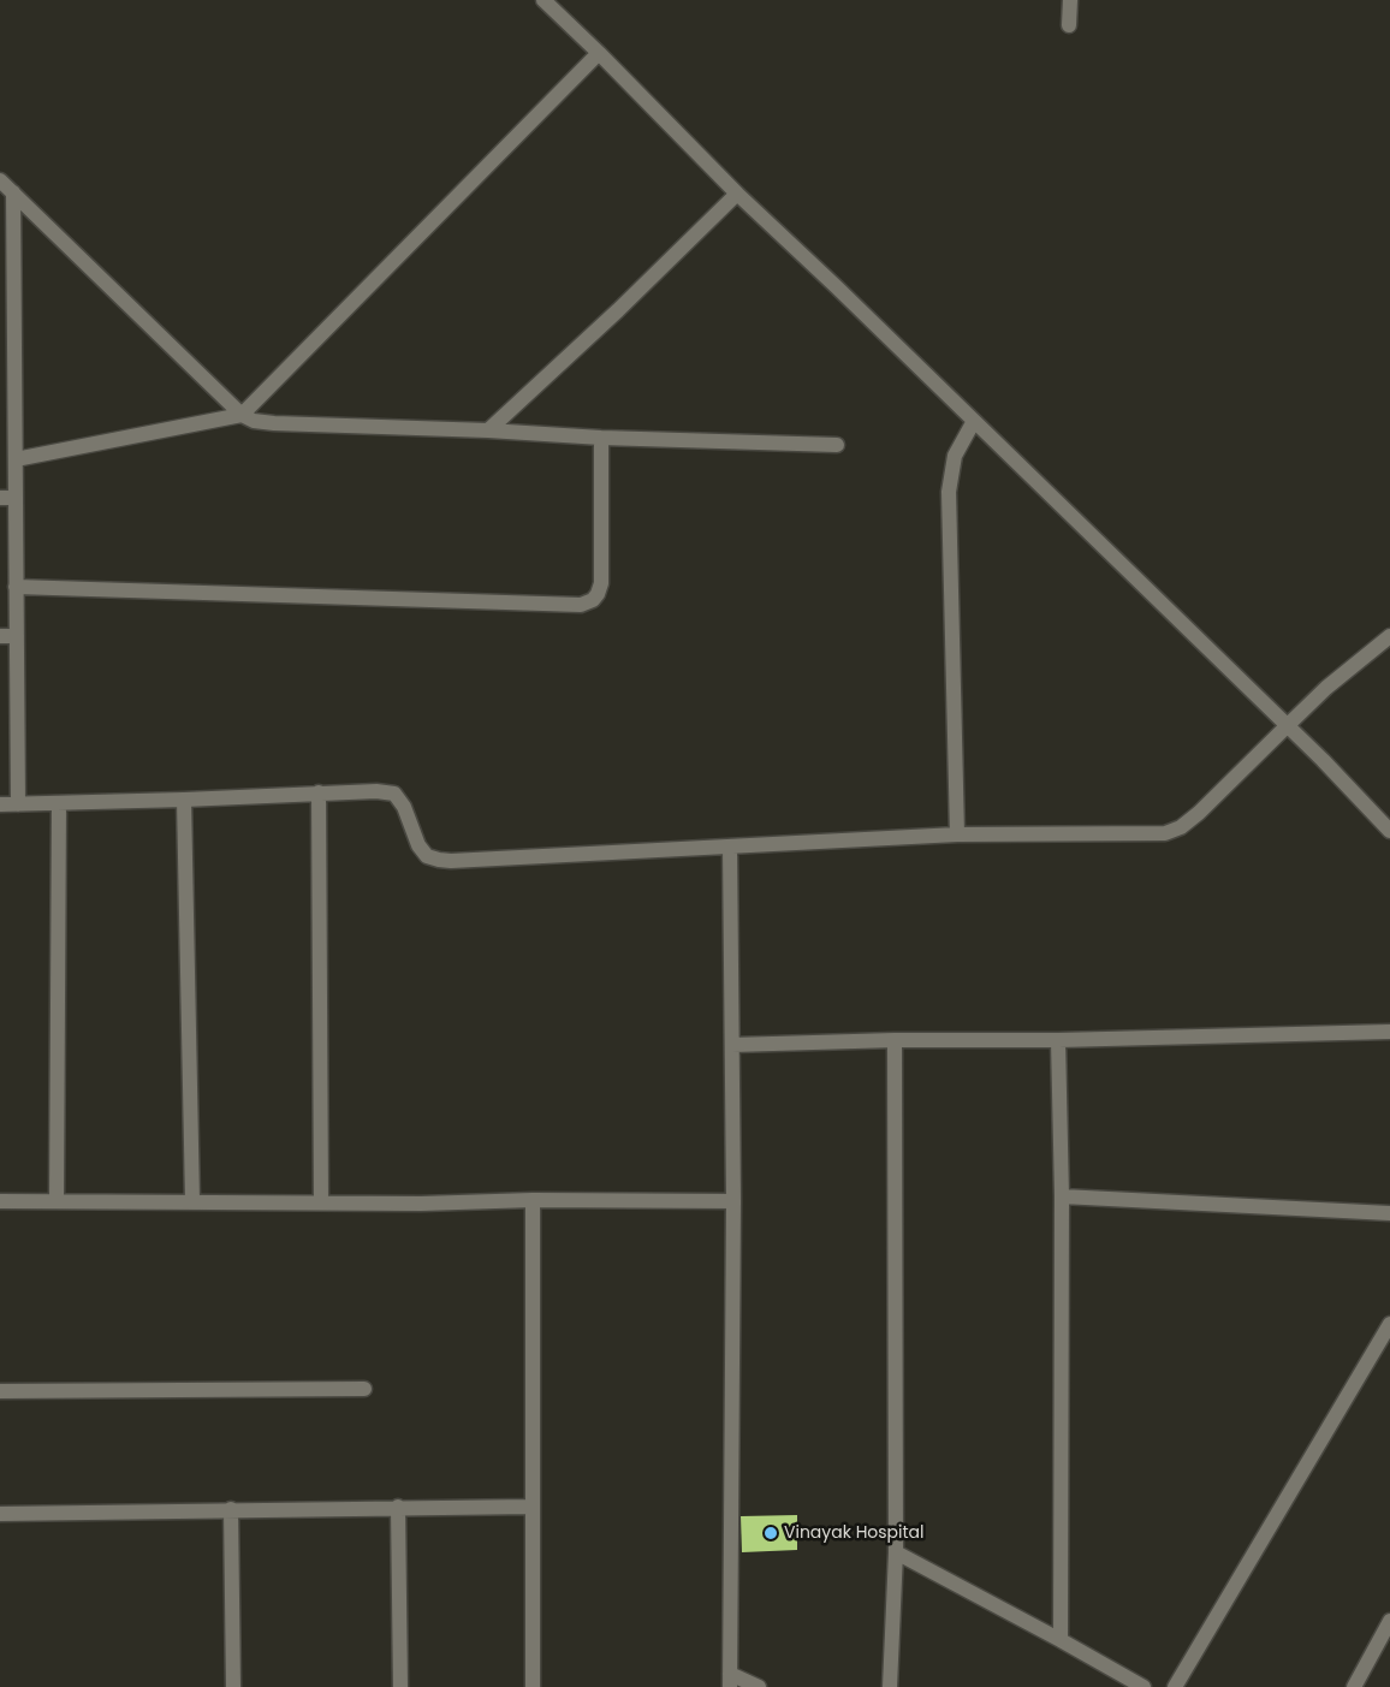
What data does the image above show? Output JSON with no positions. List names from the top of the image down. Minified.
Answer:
{"places":["Vinayak Hospital"]}
